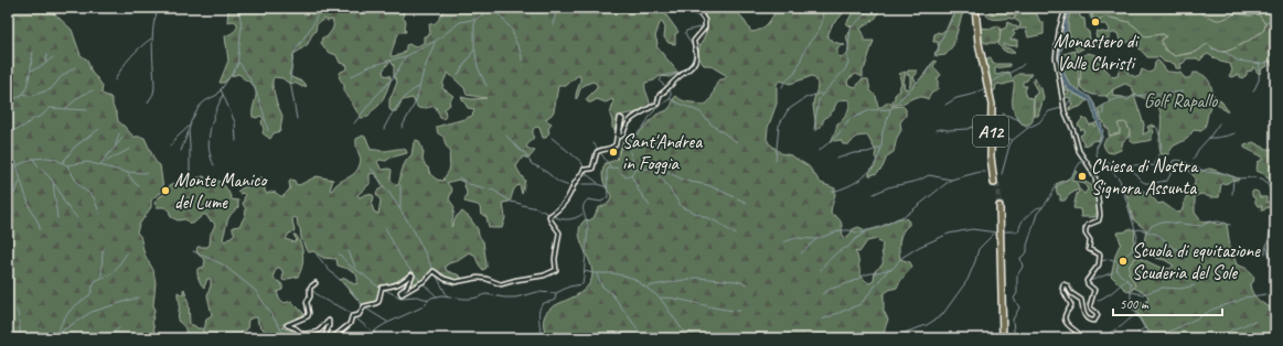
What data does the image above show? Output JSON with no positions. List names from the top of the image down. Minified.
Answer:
{"streets":{"highway":["A12"]},"parks":["Golf Rapallo"],"places":["Monastero di Valle Christi","Sant'Andrea in Foggia","Chiesa di Nostra Signora Assunta","Monte Manico del Lume","Scuola di equitazione Scuderia del Sole"],"scale_bar":"500 m"}
